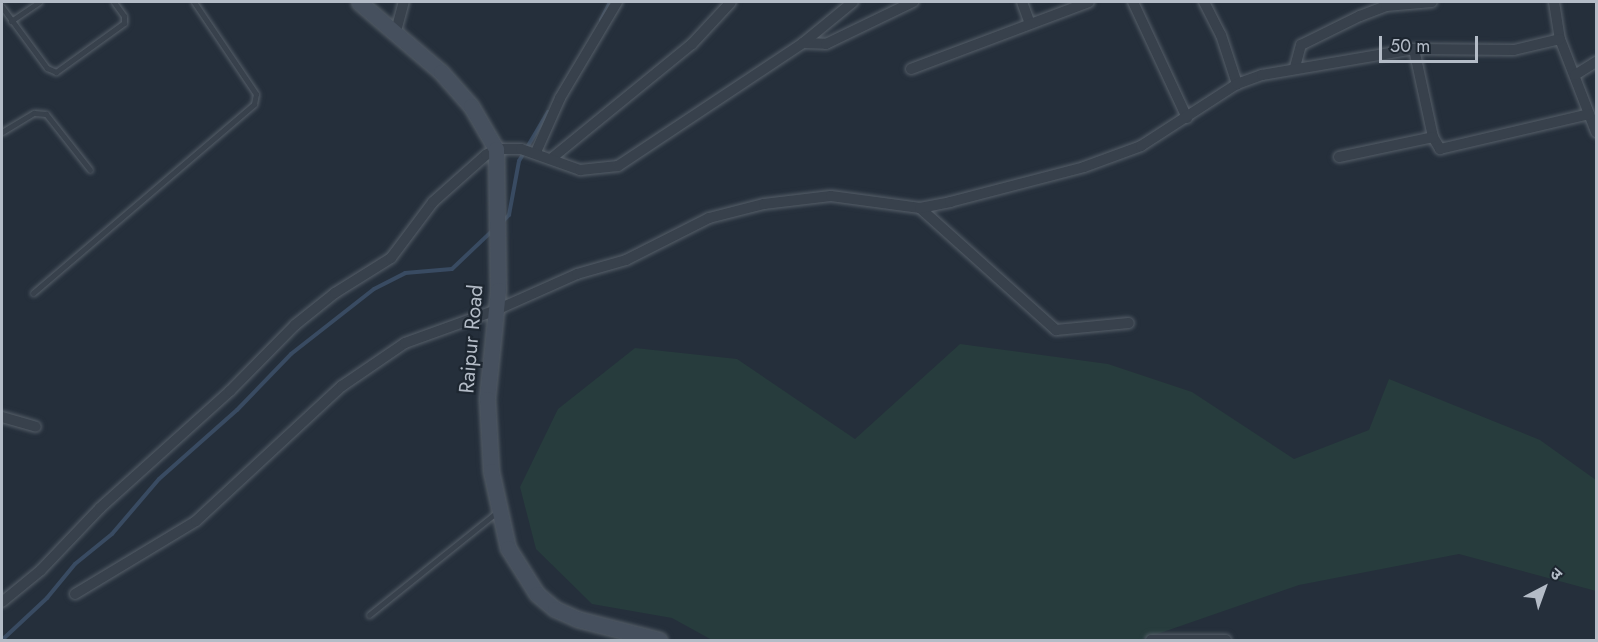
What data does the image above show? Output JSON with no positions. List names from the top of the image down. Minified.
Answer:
{"streets":{"main road":["Raipur Road"]},"scale_bar":"50 m","north":"top right"}
